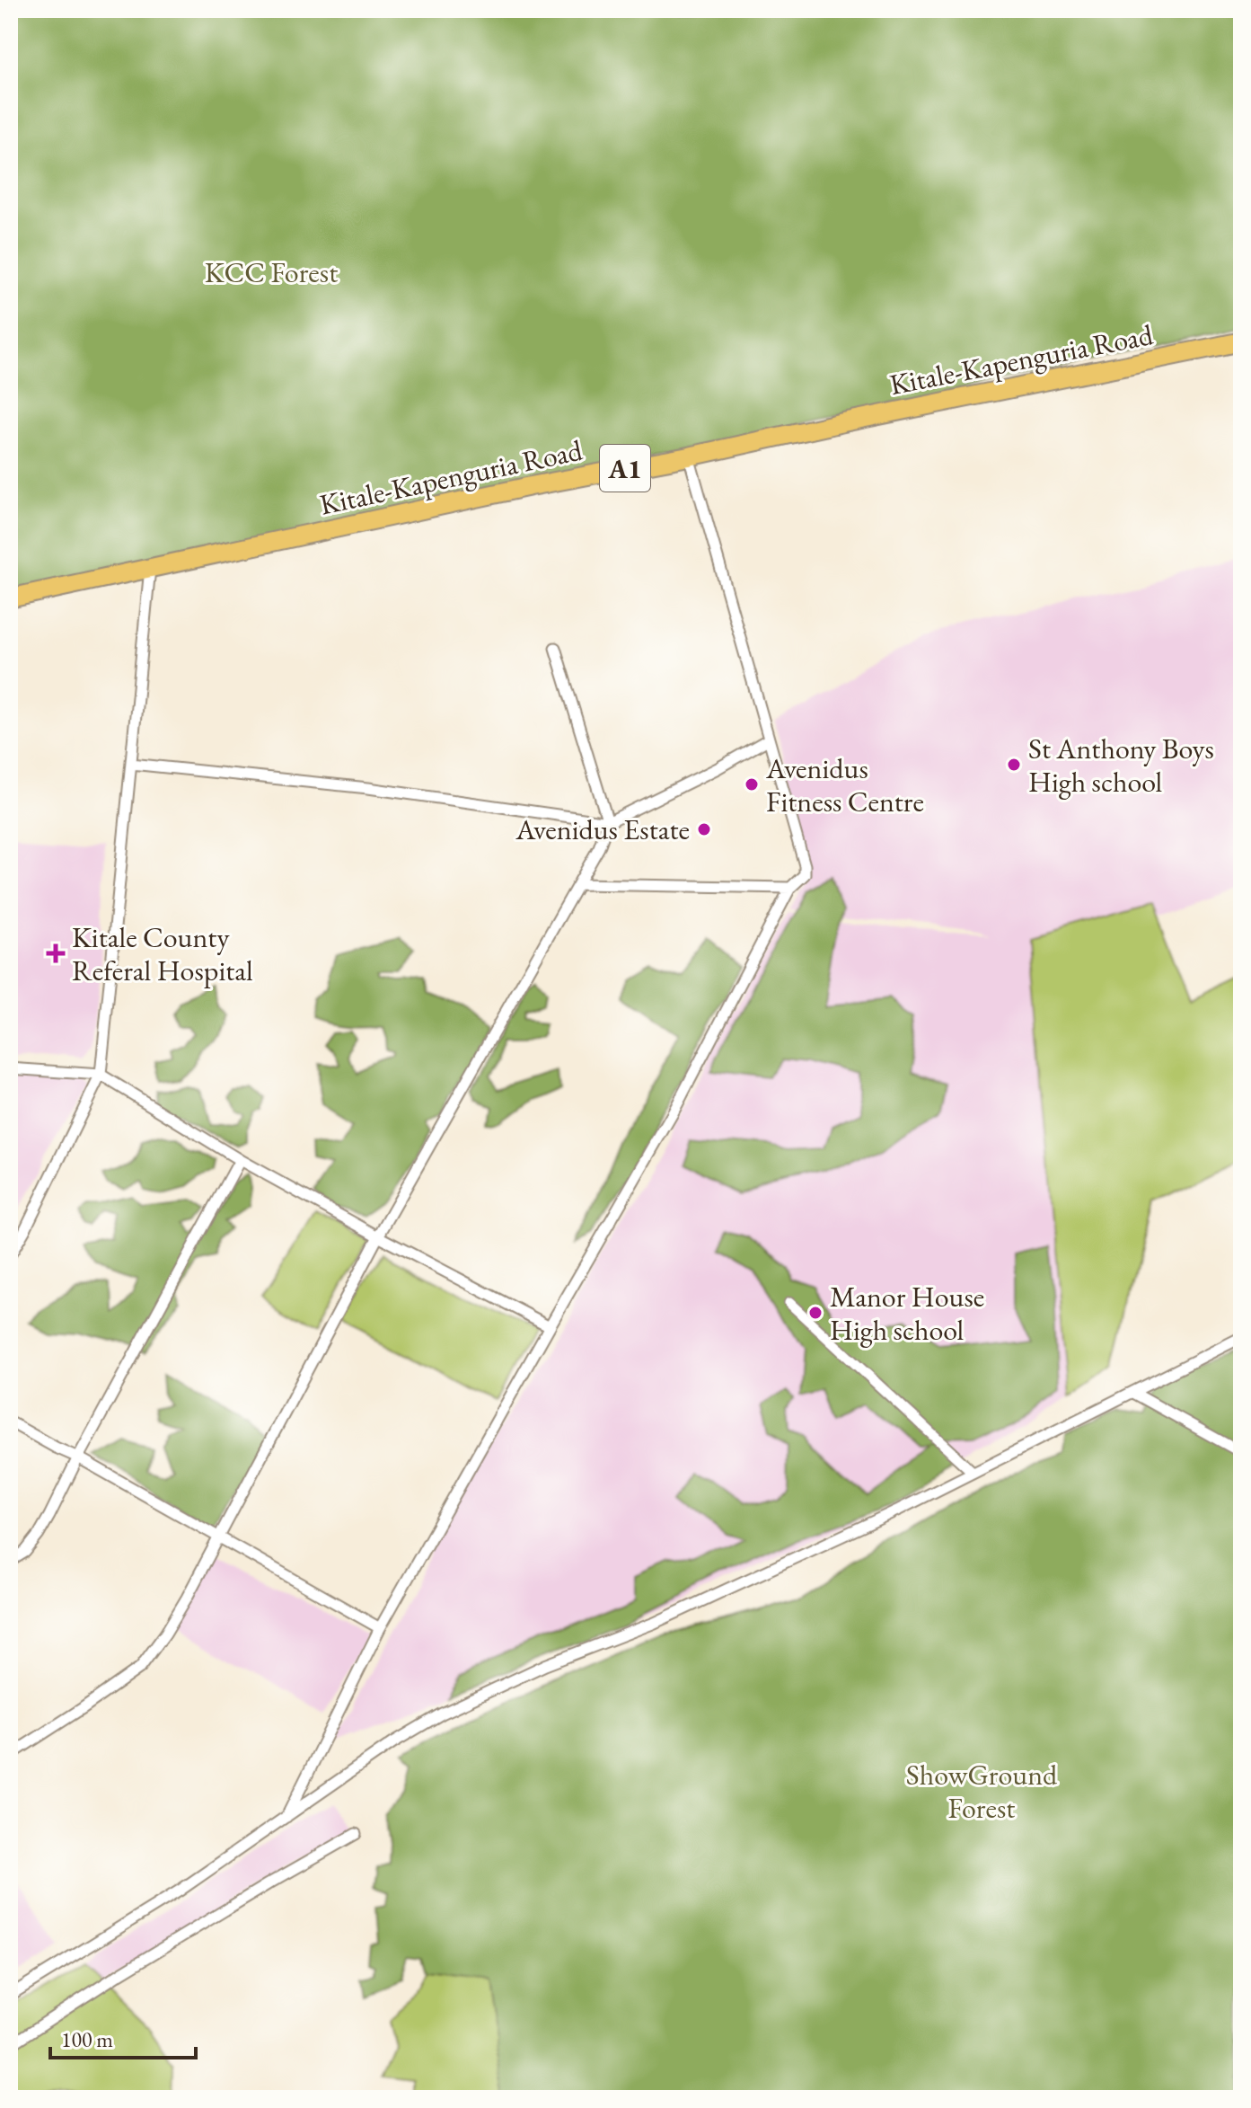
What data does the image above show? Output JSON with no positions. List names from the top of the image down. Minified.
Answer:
{"streets":{"highway":["Kitale-Kapenguria Road","A1"]},"parks":["KCC Forest","ShowGround Forest"],"places":{"other":["St Anthony Boys High school","Avenidus Fitness Centre","Avenidus Estate","Manor House High school"],"health":["Kitale County Referal Hospital"]},"scale_bar":"100 m"}
